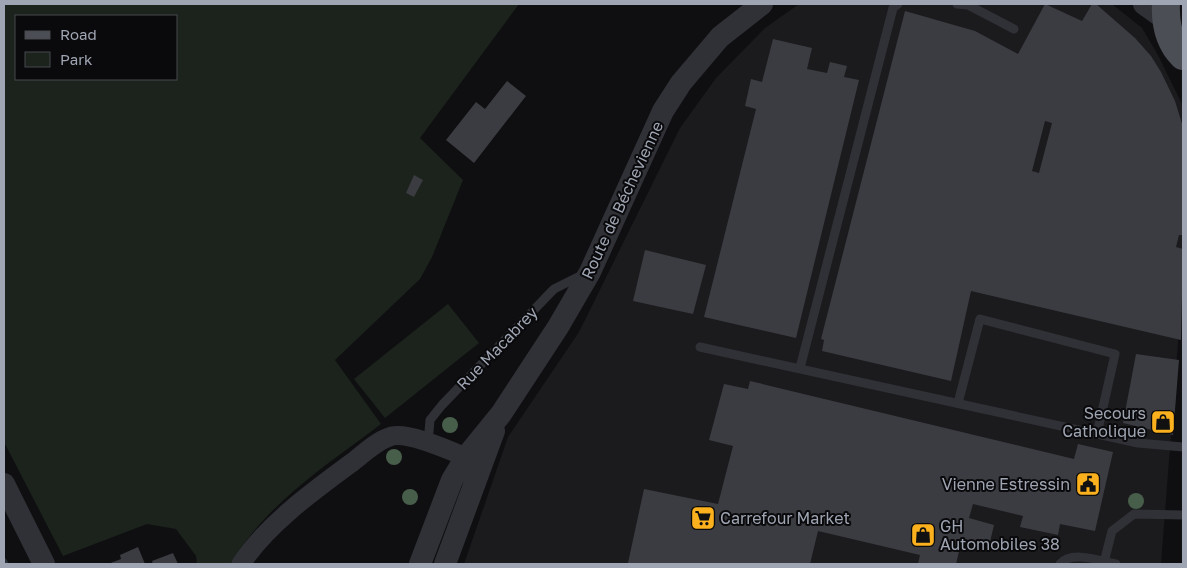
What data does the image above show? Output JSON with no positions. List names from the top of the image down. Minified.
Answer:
{"streets":{"street":["Route de Béchevienne"],"lane":["Rue Macabrey"]},"crossings":[["Route de Béchevienne","Rue Macabrey"]],"places":{"shop":["Secours Catholique","GH Automobiles 38"],"public building":["Vienne Estressin"],"supermarket":["Carrefour Market"]},"legend":["Road","Park"]}
